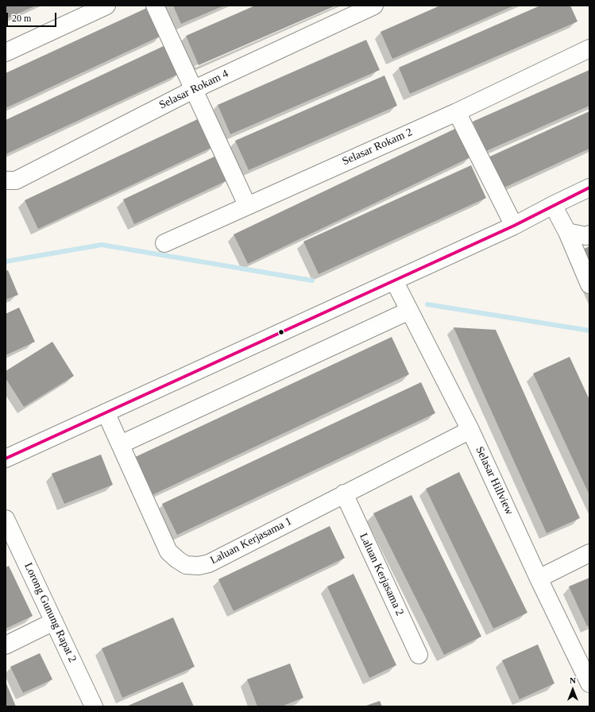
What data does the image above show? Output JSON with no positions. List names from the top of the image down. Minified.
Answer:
{"streets":{"street":["Selasar Rokam 4","Selasar Rokam 2","Selasar Hillview","Laluan Kerjasama 1","Laluan Kerjasama 2","Lorong Gunung Rapat 2"]},"crossings":[["Selasar Hillview","Laluan Kerjasama 1"],["Laluan Kerjasama 1","Laluan Kerjasama 2"]],"scale_bar":"20 m","north":"top"}
